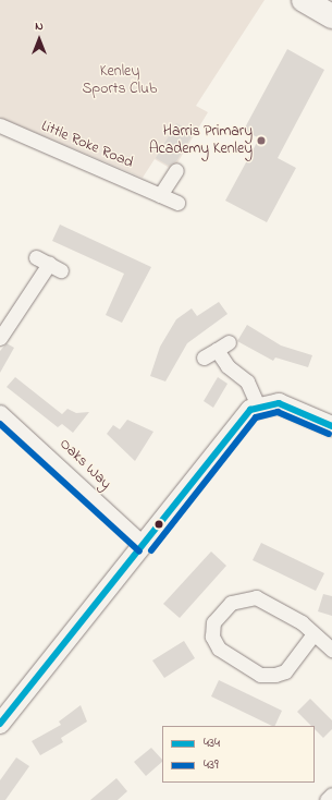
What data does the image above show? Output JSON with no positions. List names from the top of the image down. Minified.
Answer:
{"streets":{"street":["Little Roke Road","Oaks Way"]},"parks":["Kenley Sports Club"],"places":["Harris Primary Academy Kenley"],"lines":["transit line 434","transit line 439"],"legend":["434","439"],"north":"top"}
